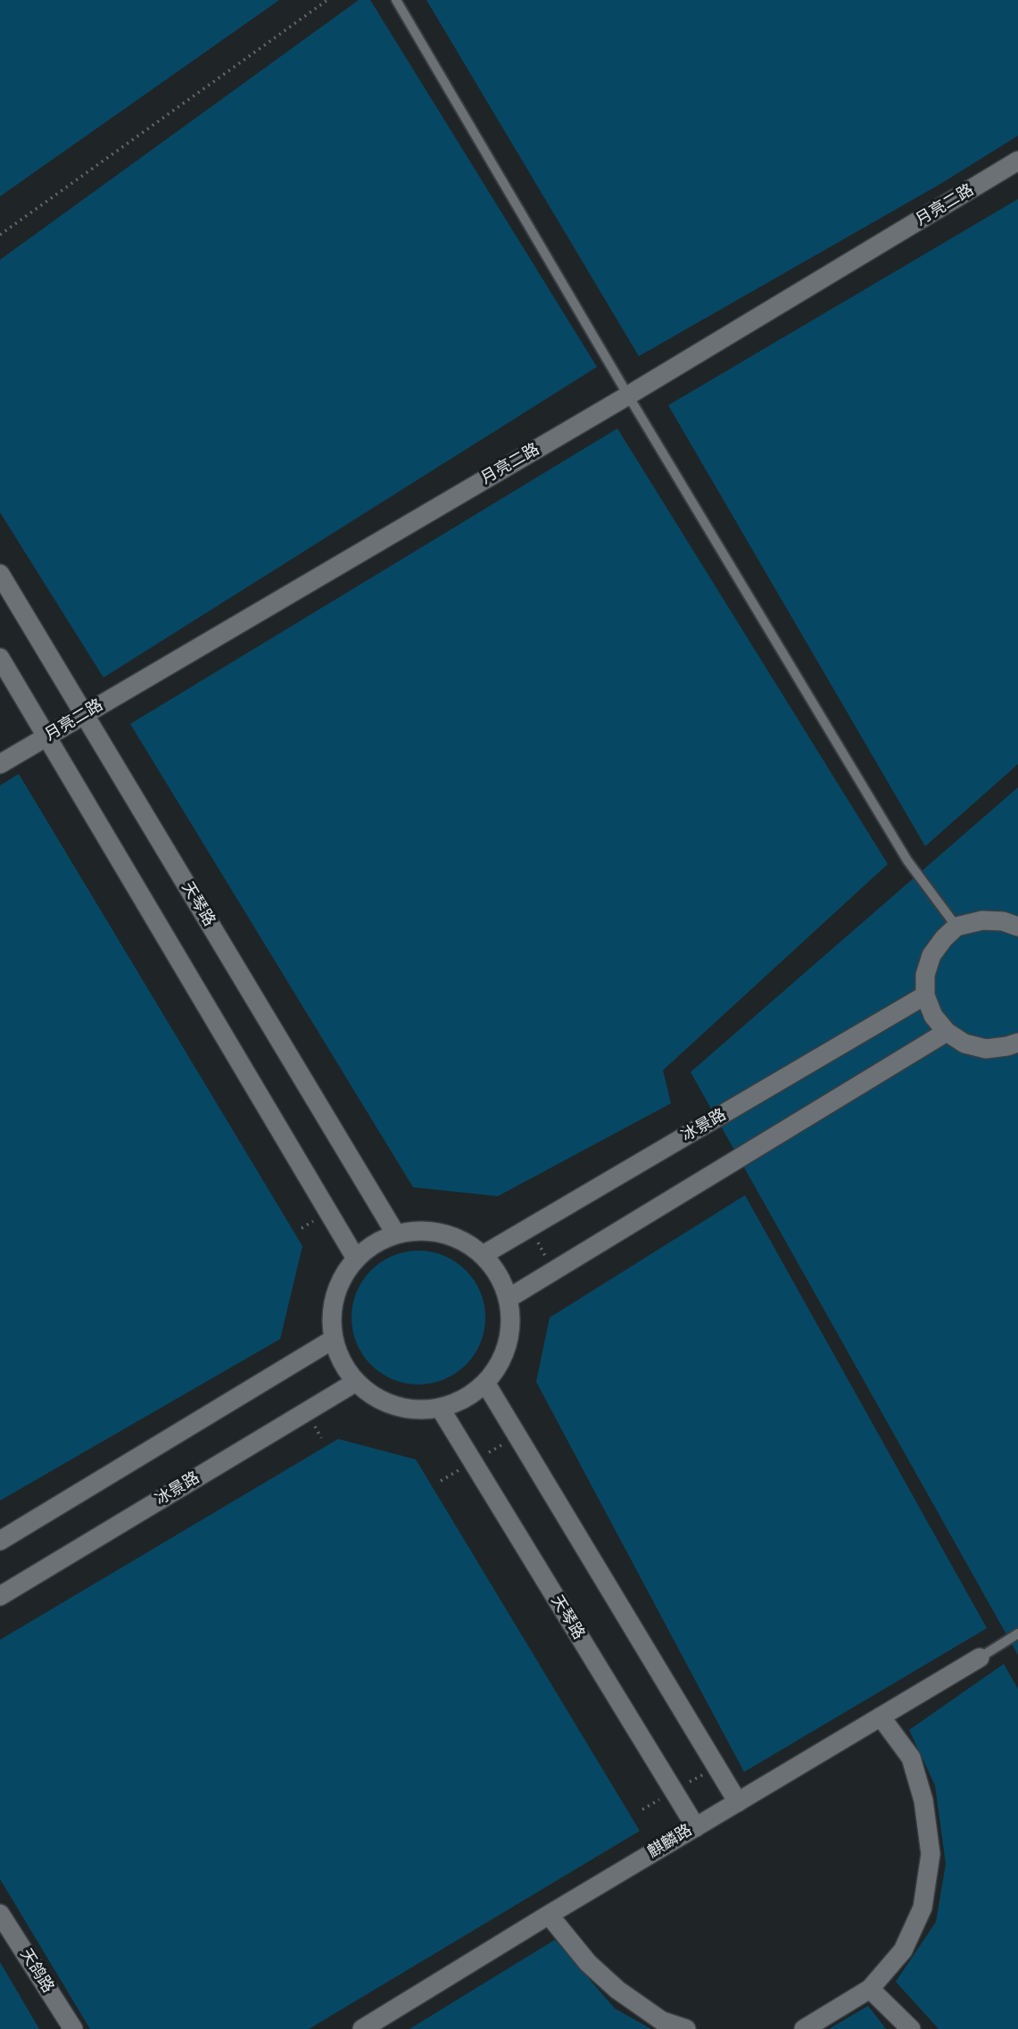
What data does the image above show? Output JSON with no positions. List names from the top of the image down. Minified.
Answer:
{"streets":{"street":["月亮二路","天琴路","冰景路","麒麟路","天鸽路"]},"crossings":[["月亮二路","天琴路"],["天琴路","冰景路"],["天琴路","麒麟路"]]}
